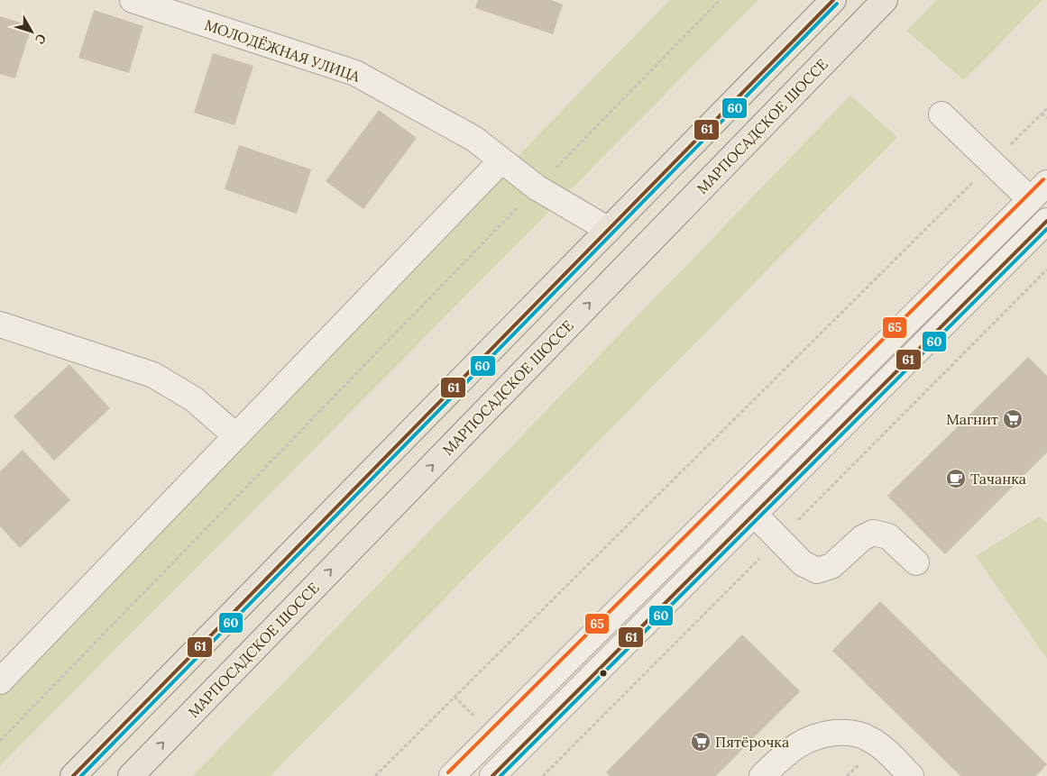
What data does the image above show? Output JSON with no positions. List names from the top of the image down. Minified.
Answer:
{"streets":{"main road":["МАРПОСАДСКОЕ ШОССЕ"],"street":["МОЛОДЁЖНАЯ УЛИЦА"]},"places":{"supermarket":["Магнит","Пятёрочка"],"cafe":["Тачанка"]},"lines":["transit line 61","transit line 60","transit line 65"],"north":"bottom right"}
